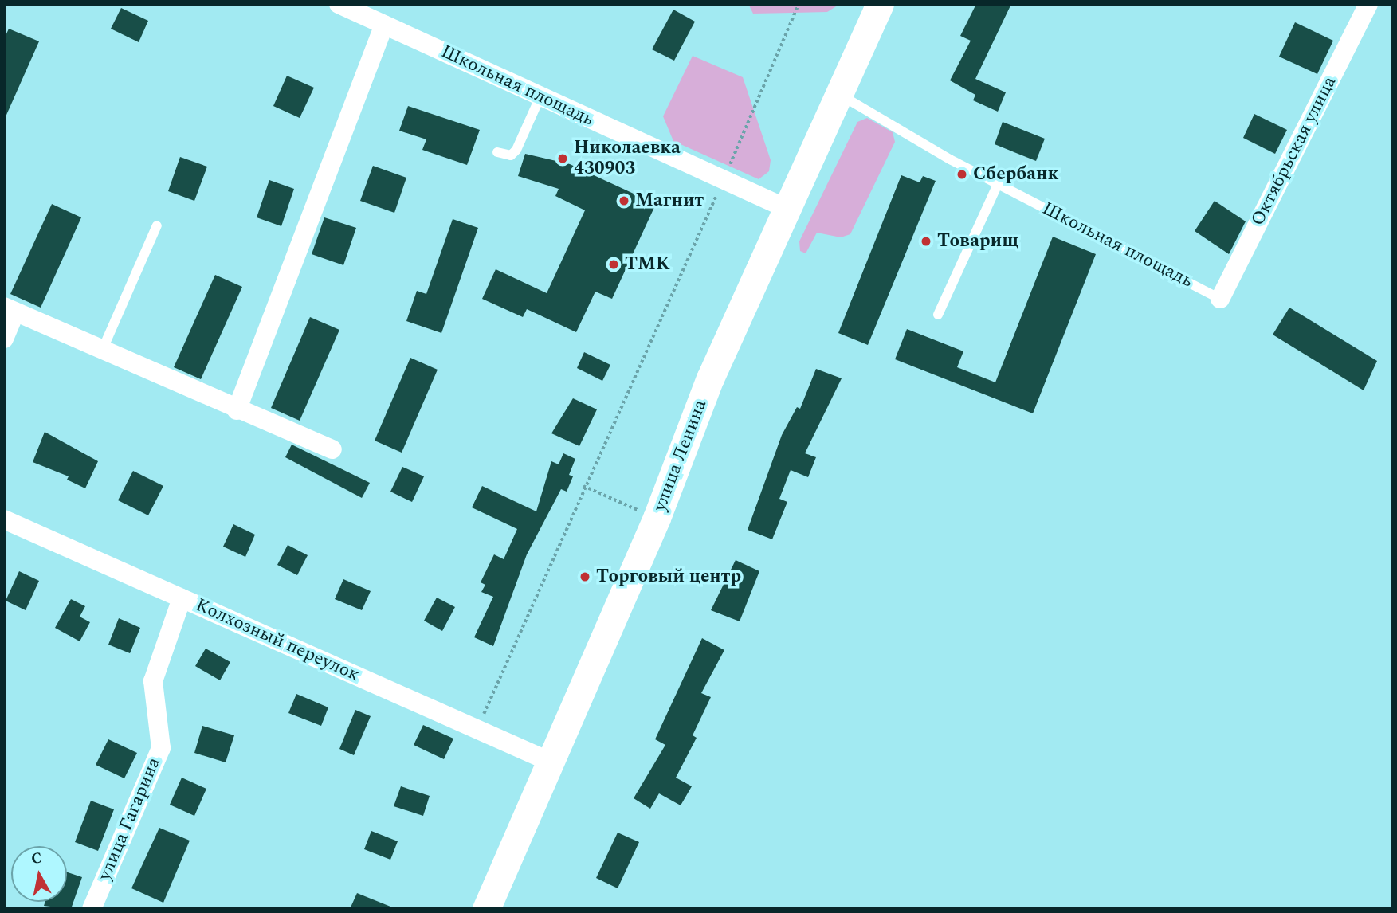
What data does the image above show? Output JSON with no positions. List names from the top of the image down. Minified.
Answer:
{"streets":{"main road":["улица Ленина"],"street":["Школьная площадь","Октябрьская улица","Колхозный переулок","улица Гагарина"]},"crossings":[["Школьная площадь","Октябрьская улица"],["Школьная площадь","улица Ленина"],["улица Ленина","Колхозный переулок"],["Колхозный переулок","улица Гагарина"]],"places":["Николаевка 430903","Сбербанк","Магнит","Товарищ","ТМК","Торговый центр"],"north":"top"}
